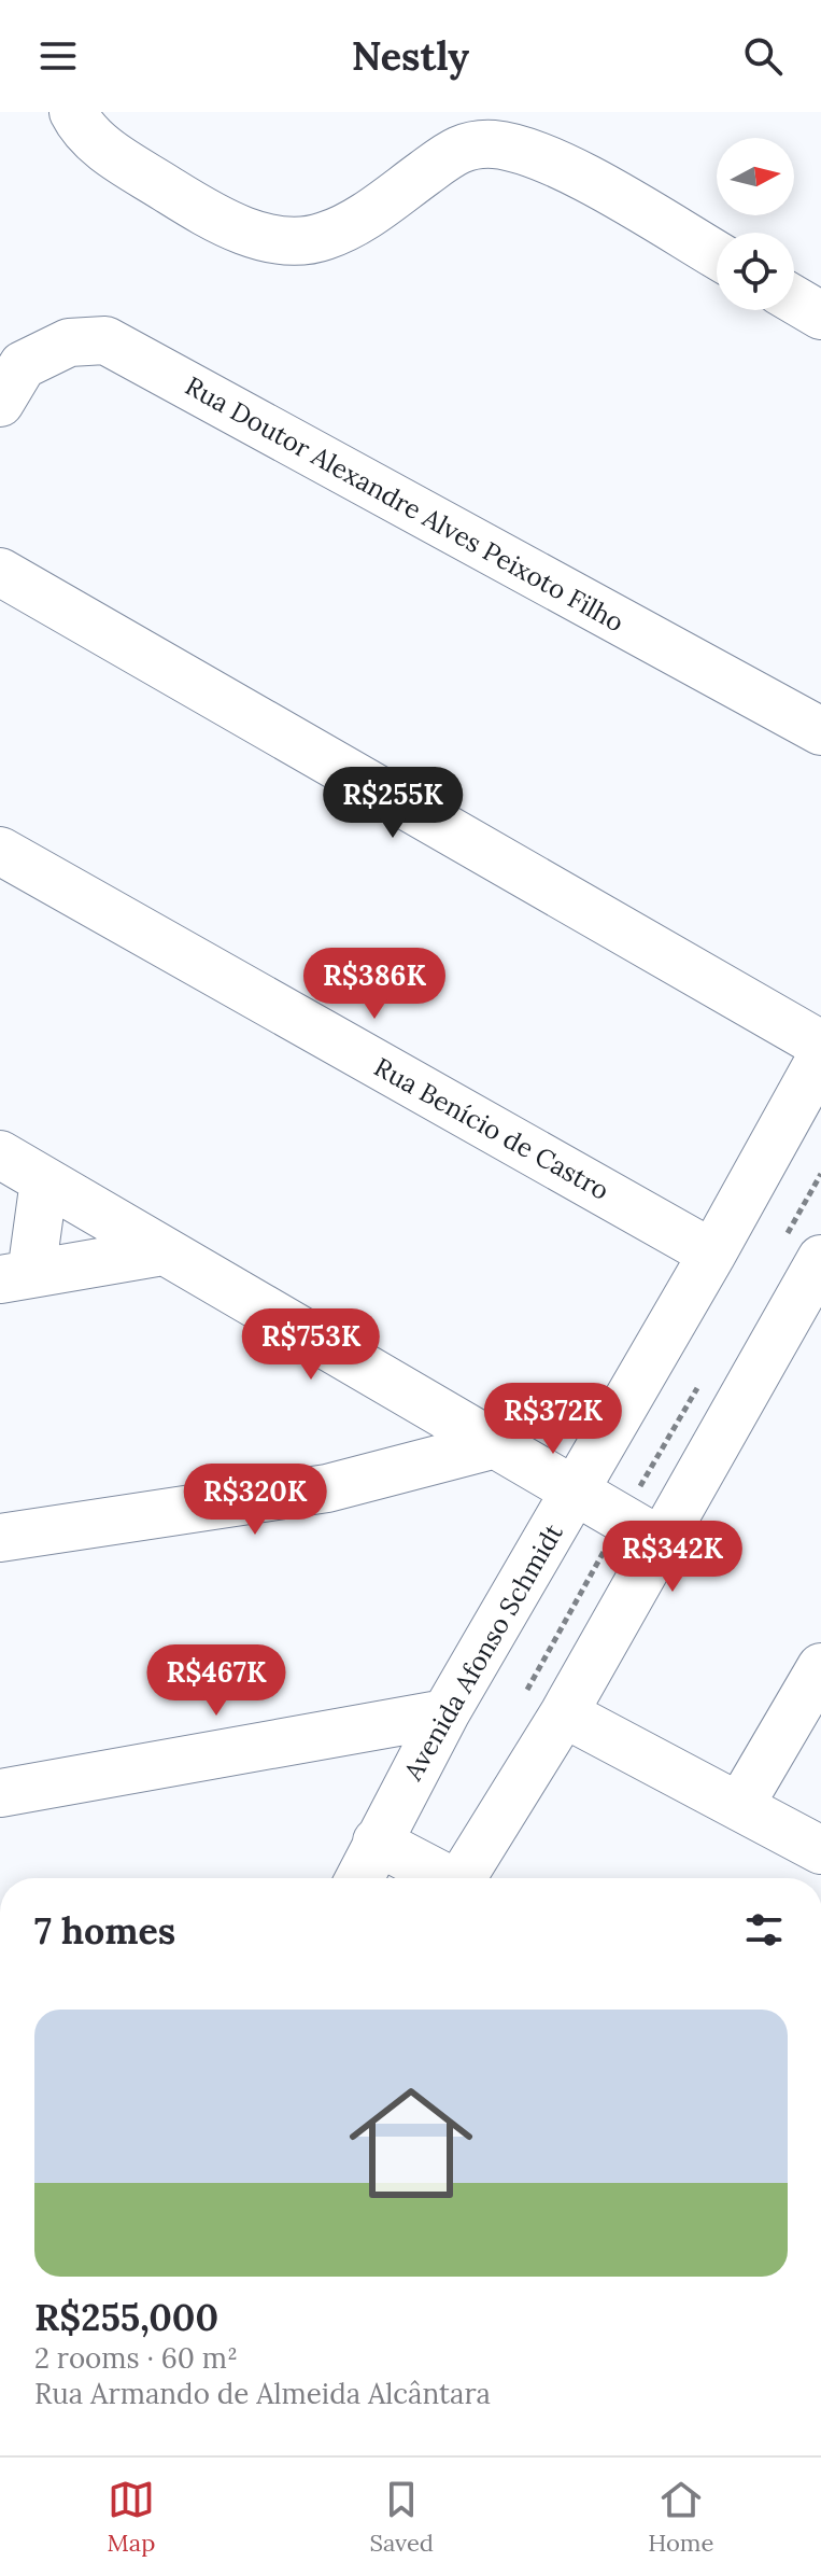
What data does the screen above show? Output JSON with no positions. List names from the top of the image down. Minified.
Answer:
{"streets":{"street":["Rua Doutor Alexandre Alves Peixoto Filho","Rua Benício de Castro","Avenida Afonso Schmidt"]},"crossings":[["Rua Benício de Castro","Avenida Afonso Schmidt"]],"north":"right","page":{"header":"Nestly","price":["R$255K","R$386K","R$753K","R$372K","R$320K","R$342K","R$467K"],"heading":"7 homes","list":[{"name":"R$255,000","note":"2 rooms · 60 m² · Rua Armando de Almeida Alcântara"}],"tabs":["Map","Saved","Home"]}}
